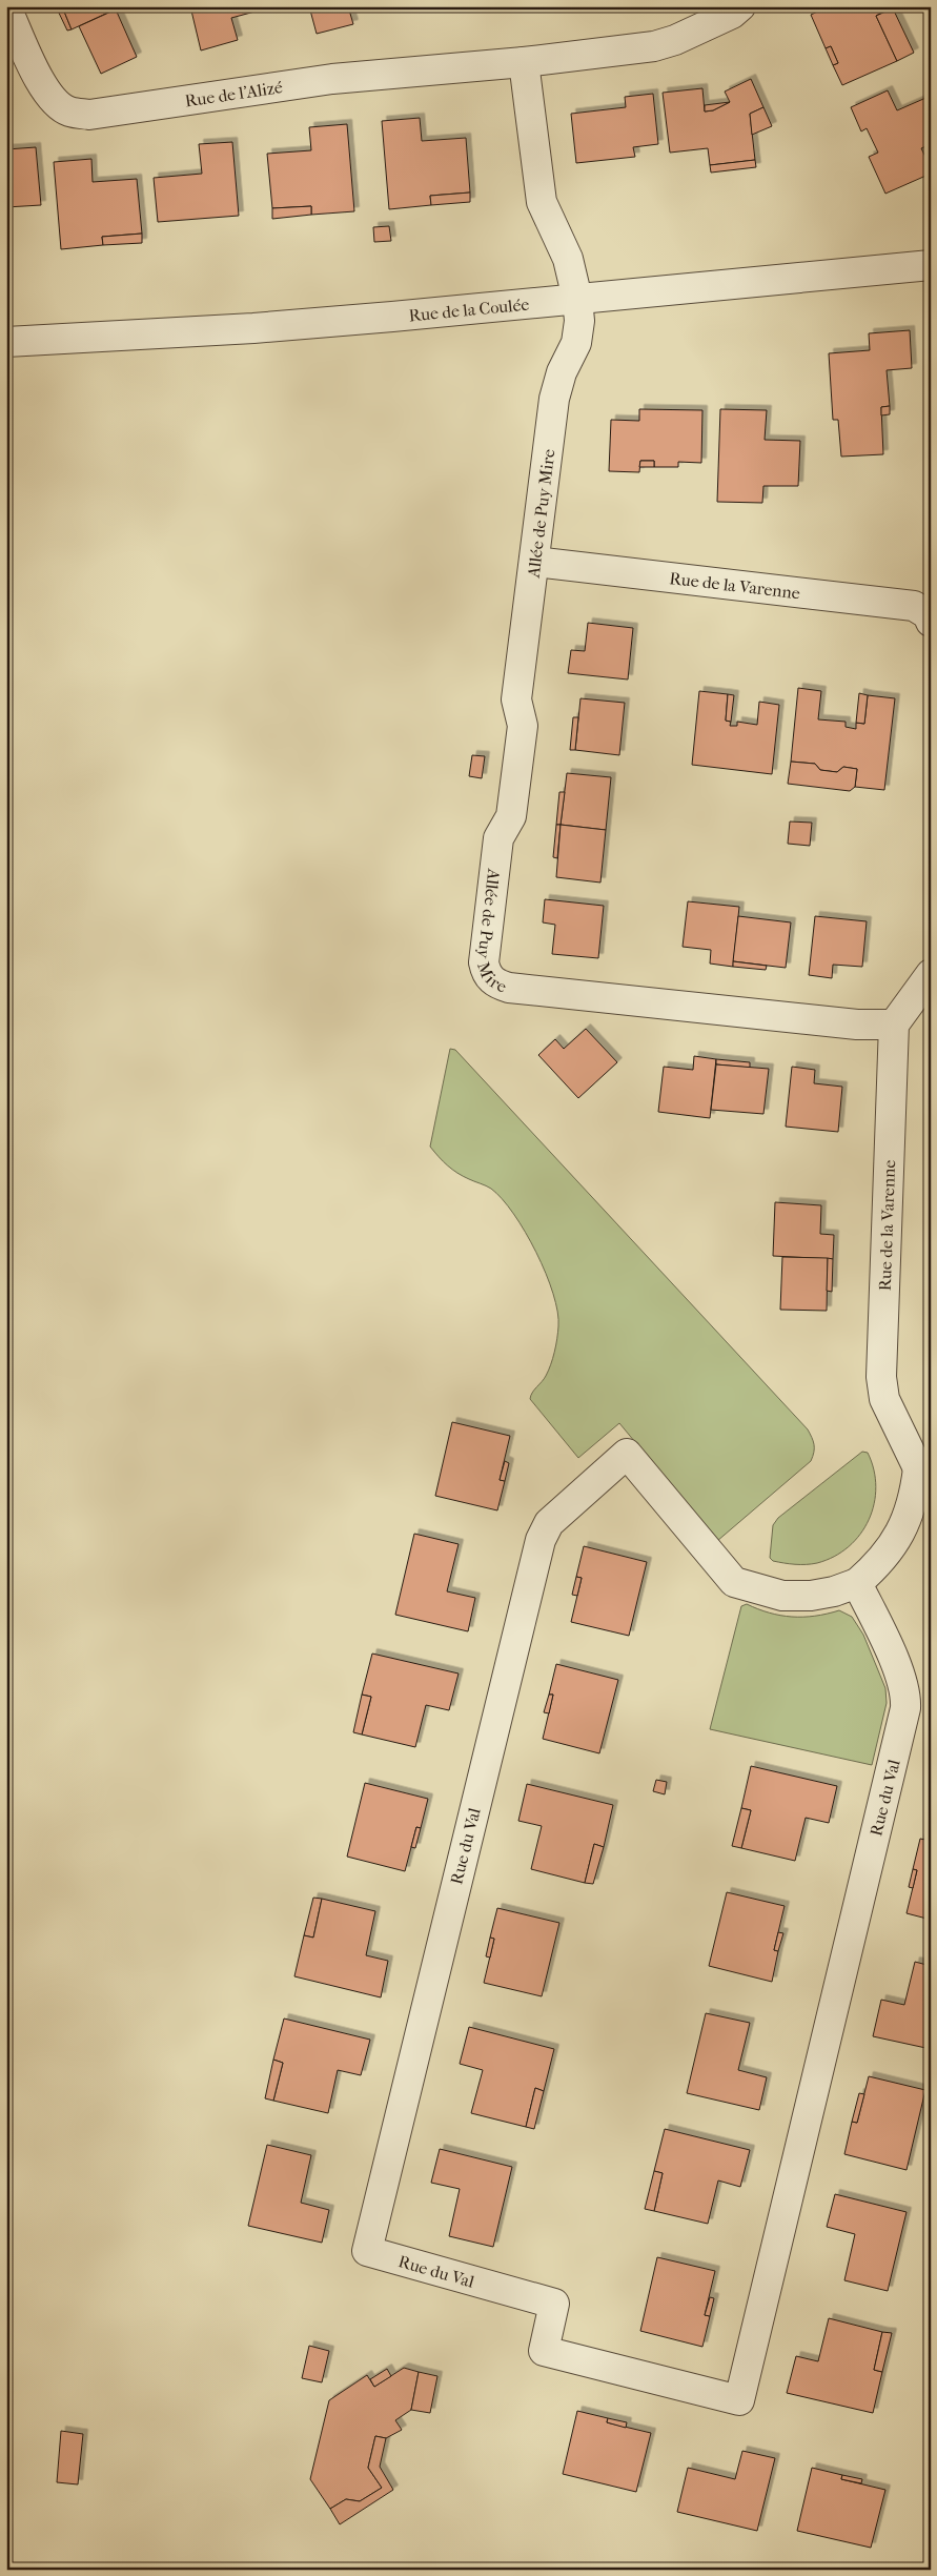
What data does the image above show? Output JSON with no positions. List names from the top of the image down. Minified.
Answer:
{"streets":{"street":["Rue de l'Alizé","Rue de la Coulée","Allée de Puy Mire","Rue de la Varenne","Rue du Val"]},"crossings":[["Rue de la Coulée","Allée de Puy Mire"],["Allée de Puy Mire","Rue de la Varenne"],["Rue de la Varenne","Rue du Val"]]}
